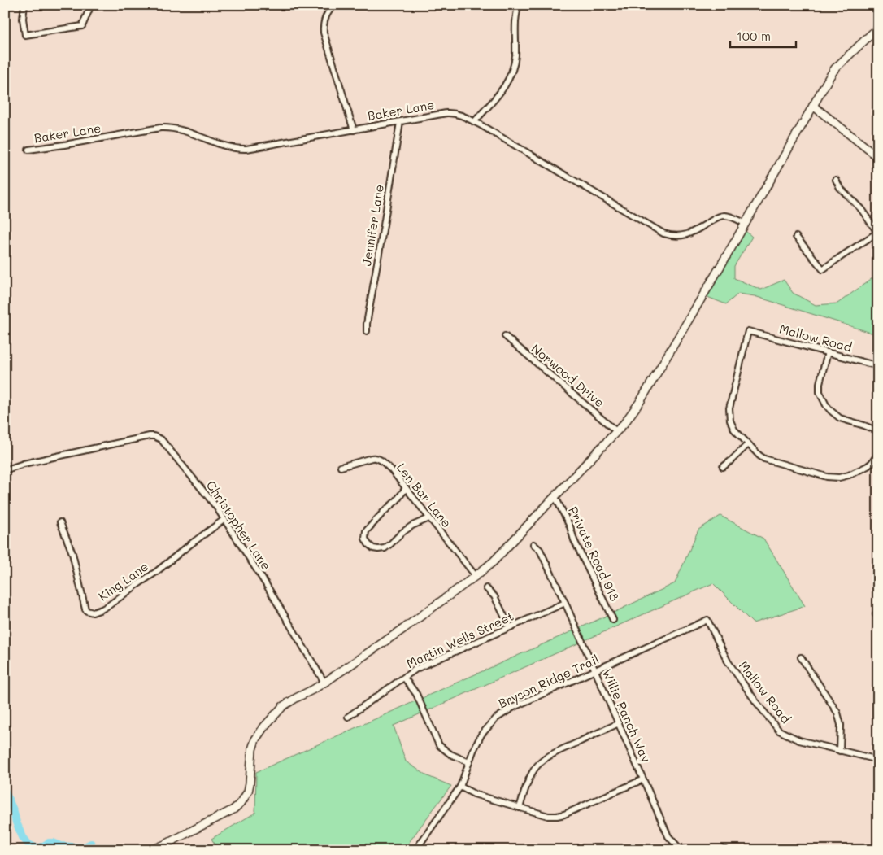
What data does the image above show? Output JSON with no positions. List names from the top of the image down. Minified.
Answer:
{"streets":{"street":["Baker Lane","Jennifer Lane","Mallow Road","Norwood Drive","Len Bar Lane","Christopher Lane","Private Road 918","King Lane","Martin Wells Street","Bryson Ridge Trail","Willie Ranch Way"]},"crossings":[["Baker Lane","Jennifer Lane"],["Mallow Road","Bryson Ridge Trail"],["Christopher Lane","King Lane"],["Martin Wells Street","Willie Ranch Way"],["Bryson Ridge Trail","Willie Ranch Way"]],"scale_bar":"100 m"}
